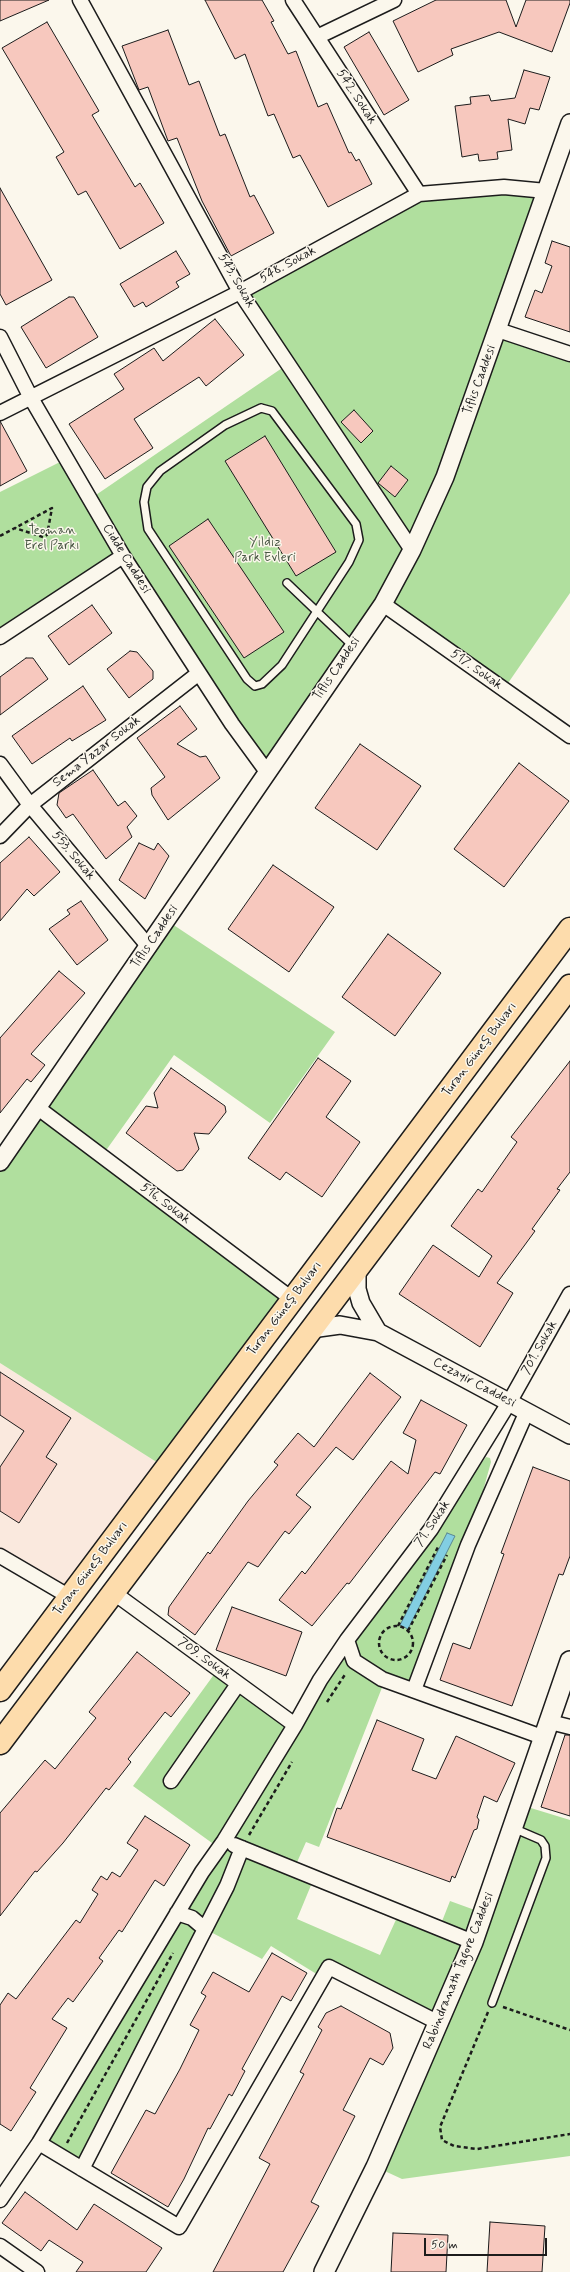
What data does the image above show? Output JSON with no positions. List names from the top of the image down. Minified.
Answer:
{"streets":{"main road":["Turan Güneş Bulvarı","Rabindranath Tagore Caddesi"],"street":["542. Sokak","548. Sokak","543. Sokak","Tiflis Caddesi","Cidde Caddesi","517. Sokak","Sema Yazar Sokak","553. Sokak","516. Sokak","701. Sokak","Cezayir Caddesi","71. Sokak","709. Sokak"]},"crossings":[["542. Sokak","548. Sokak"],["548. Sokak","543. Sokak"],["548. Sokak","Tiflis Caddesi"],["548. Sokak","Cidde Caddesi"],["543. Sokak","Tiflis Caddesi"],["Tiflis Caddesi","Cidde Caddesi"],["Tiflis Caddesi","517. Sokak"],["Tiflis Caddesi","553. Sokak"],["Tiflis Caddesi","516. Sokak"],["Cidde Caddesi","Sema Yazar Sokak"],["Sema Yazar Sokak","553. Sokak"],["Turan Güneş Bulvarı","516. Sokak"],["701. Sokak","Cezayir Caddesi"],["701. Sokak","71. Sokak"],["Cezayir Caddesi","71. Sokak"],["71. Sokak","709. Sokak"]],"parks":["Teoman Erel Parkı","Yıldız Park Evleri"],"scale_bar":"50 m"}
